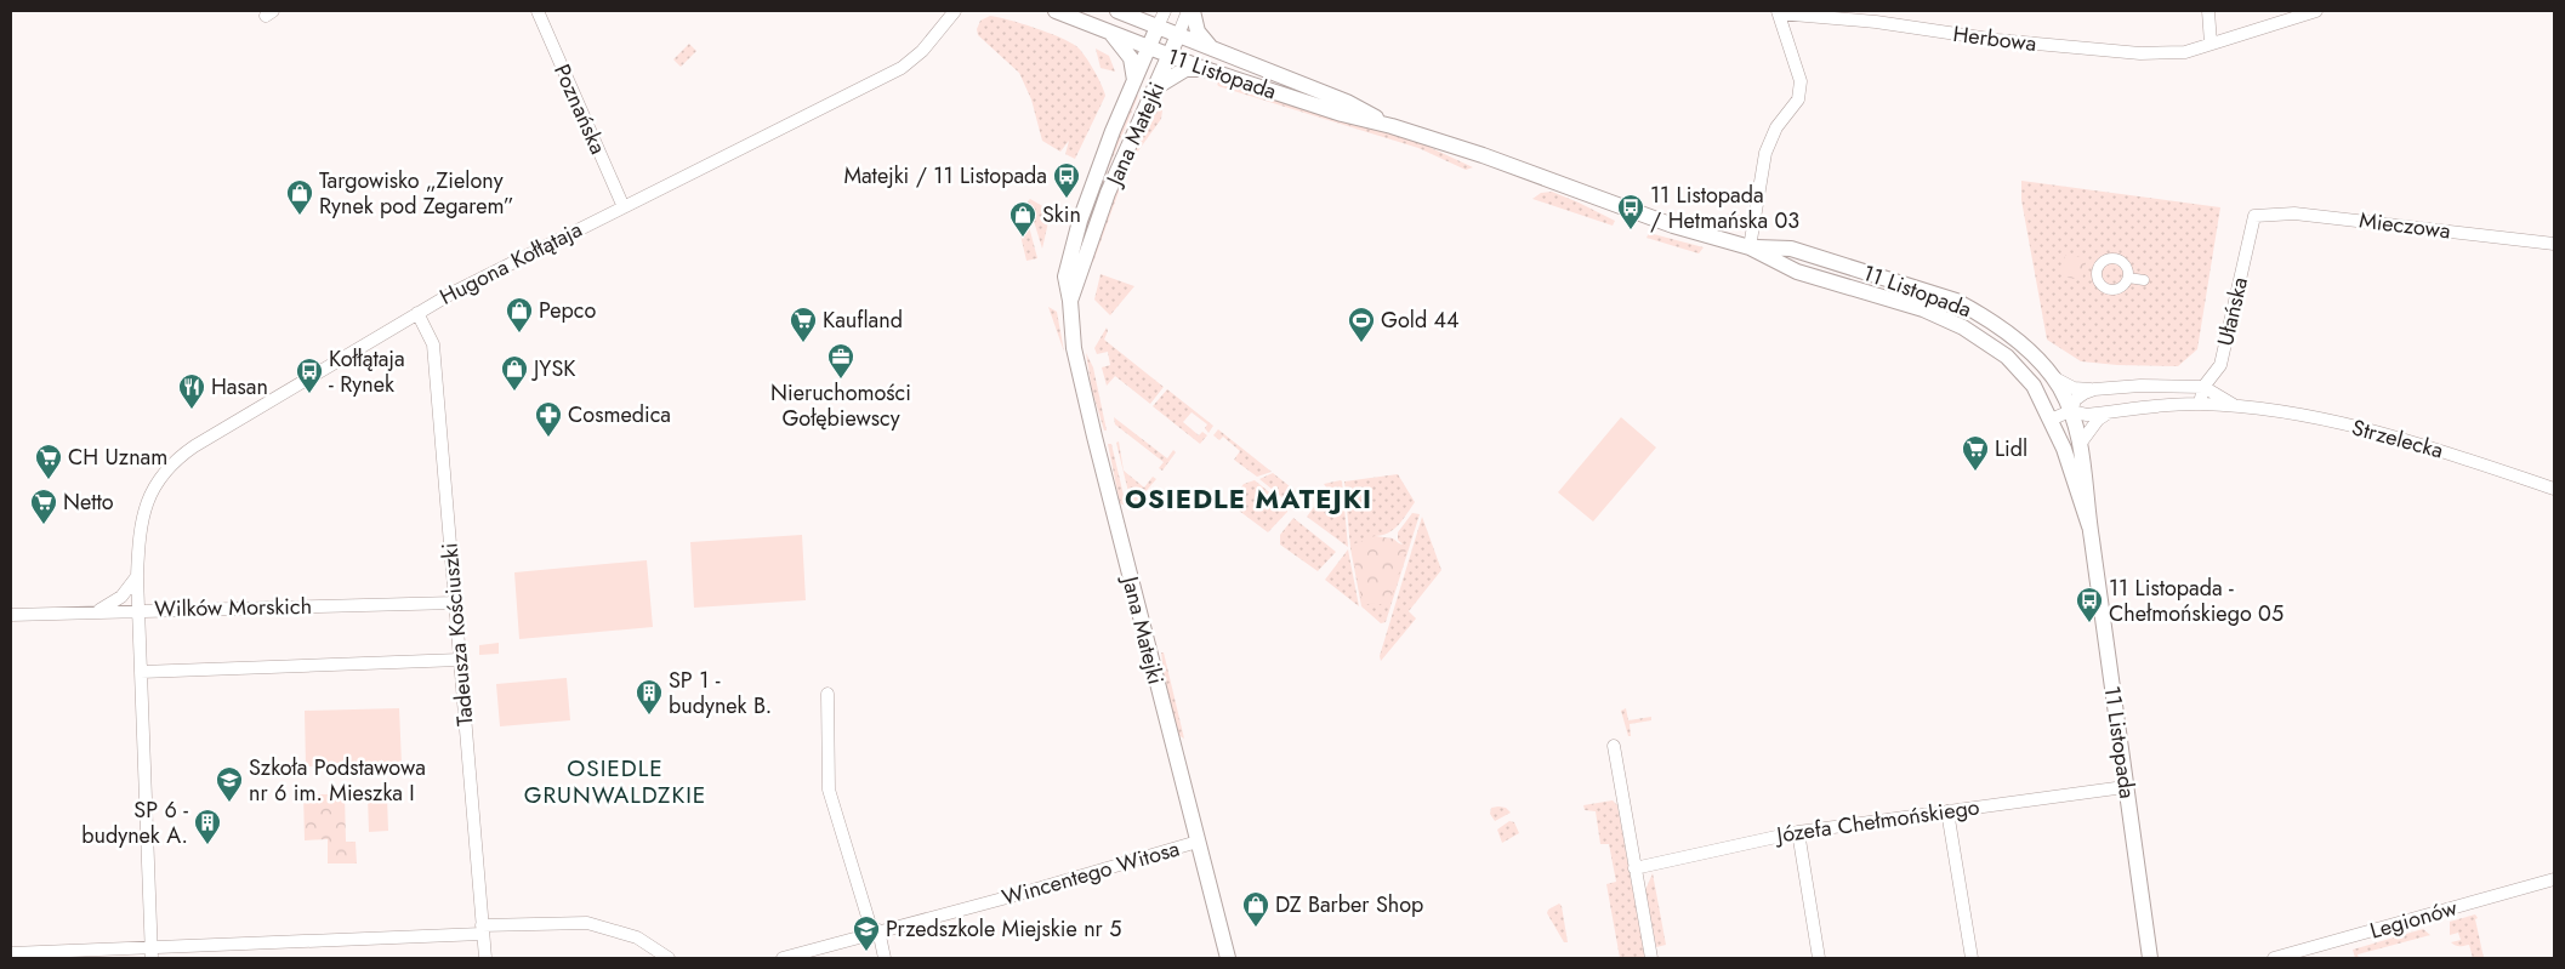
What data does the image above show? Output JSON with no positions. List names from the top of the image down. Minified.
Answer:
{"streets":{"street":["Herbowa","11 Listopada","Poznańska","Jana Matejki","Mieczowa","Hugona Kołłątaja","Ułańska","Strzelecka","Wilków Morskich","Tadeusza Kościuszki","Józefa Chełmońskiego","Wincentego Witosa","Legionów"]},"crossings":[["11 Listopada","Jana Matejki"],["11 Listopada","Strzelecka"],["11 Listopada","Józefa Chełmońskiego"],["Poznańska","Hugona Kołłątaja"],["Jana Matejki","Wincentego Witosa"],["Mieczowa","Ułańska"],["Hugona Kołłątaja","Wilków Morskich"],["Hugona Kołłątaja","Tadeusza Kościuszki"],["Ułańska","Strzelecka"],["Wilków Morskich","Tadeusza Kościuszki"]],"districts":["OSIEDLE MATEJKI","OSIEDLE GRUNWALDZKIE"],"places":{"bus stop":["Matejki / 11 Listopada","11 Listopada / Hetmańska 03","Kołłątaja - Rynek","11 Listopada - Chełmońskiego 05"],"shop":["Targowisko „Zielony Rynek pod Zegarem”","Skin","Pepco","JYSK","DZ Barber Shop"],"supermarket":["Kaufland","Lidl","CH Uznam","Netto"],"sports":["Gold 44"],"office":["Nieruchomości Gołębiewscy"],"restaurant":["Hasan"],"pharmacy":["Cosmedica"],"building":["SP 1 - budynek B.","SP 6 - budynek A."],"school or university":["Szkoła Podstawowa nr 6 im. Mieszka I","Przedszkole Miejskie nr 5"]}}
